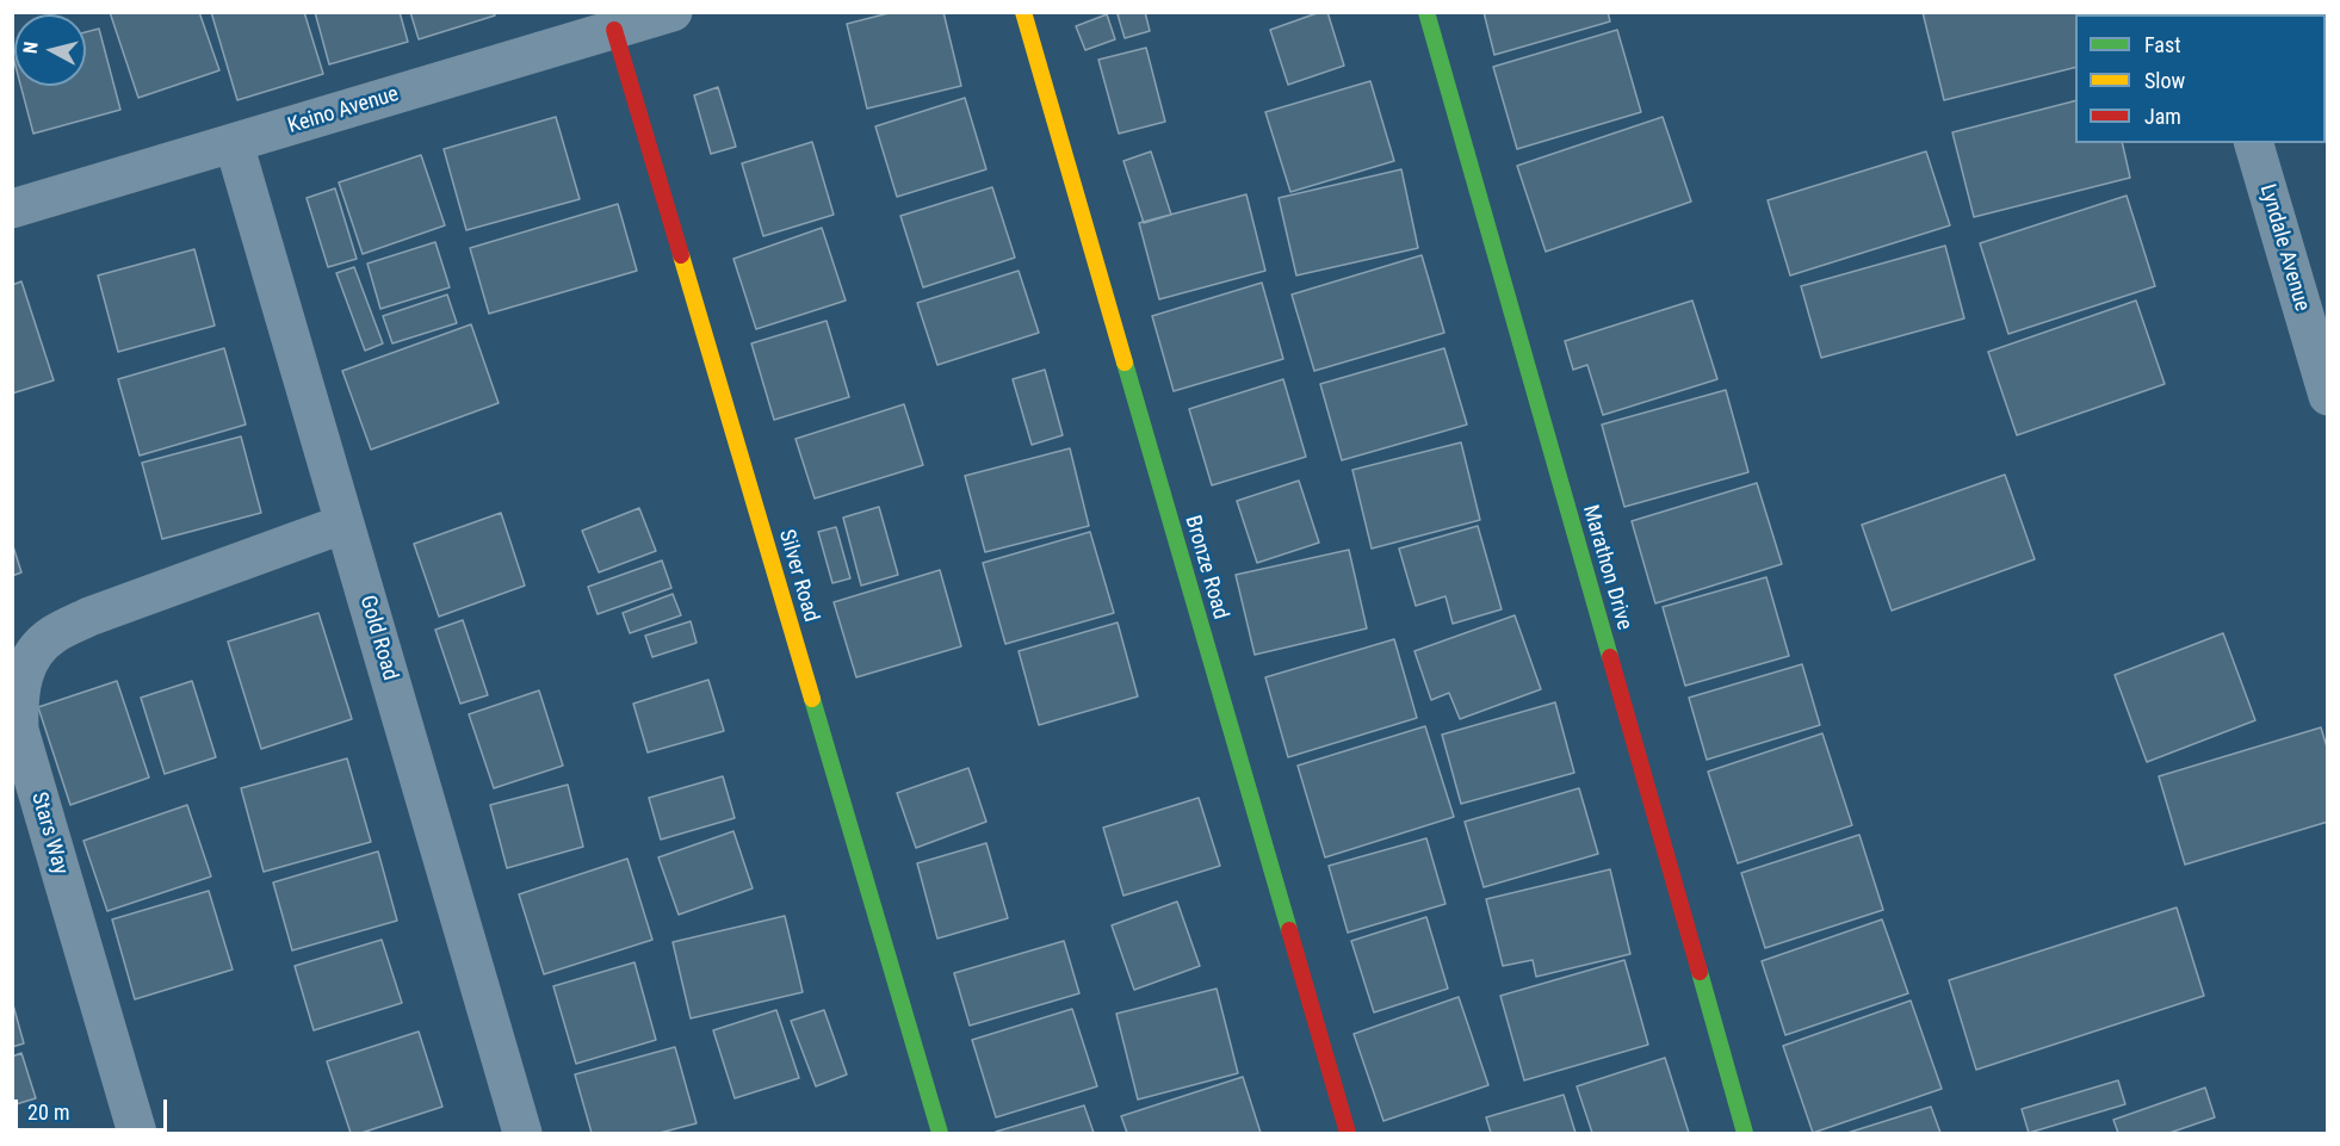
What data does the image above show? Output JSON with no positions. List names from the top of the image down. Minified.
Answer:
{"streets":{"street":["Keino Avenue","Lyndale Avenue","Bronze Road","Marathon Drive","Silver Road","Gold Road","Stars Way"]},"crossings":[["Keino Avenue","Silver Road"],["Keino Avenue","Gold Road"],["Gold Road","Stars Way"]],"legend":["Fast","Slow","Jam"],"scale_bar":"20 m","north":"left"}
